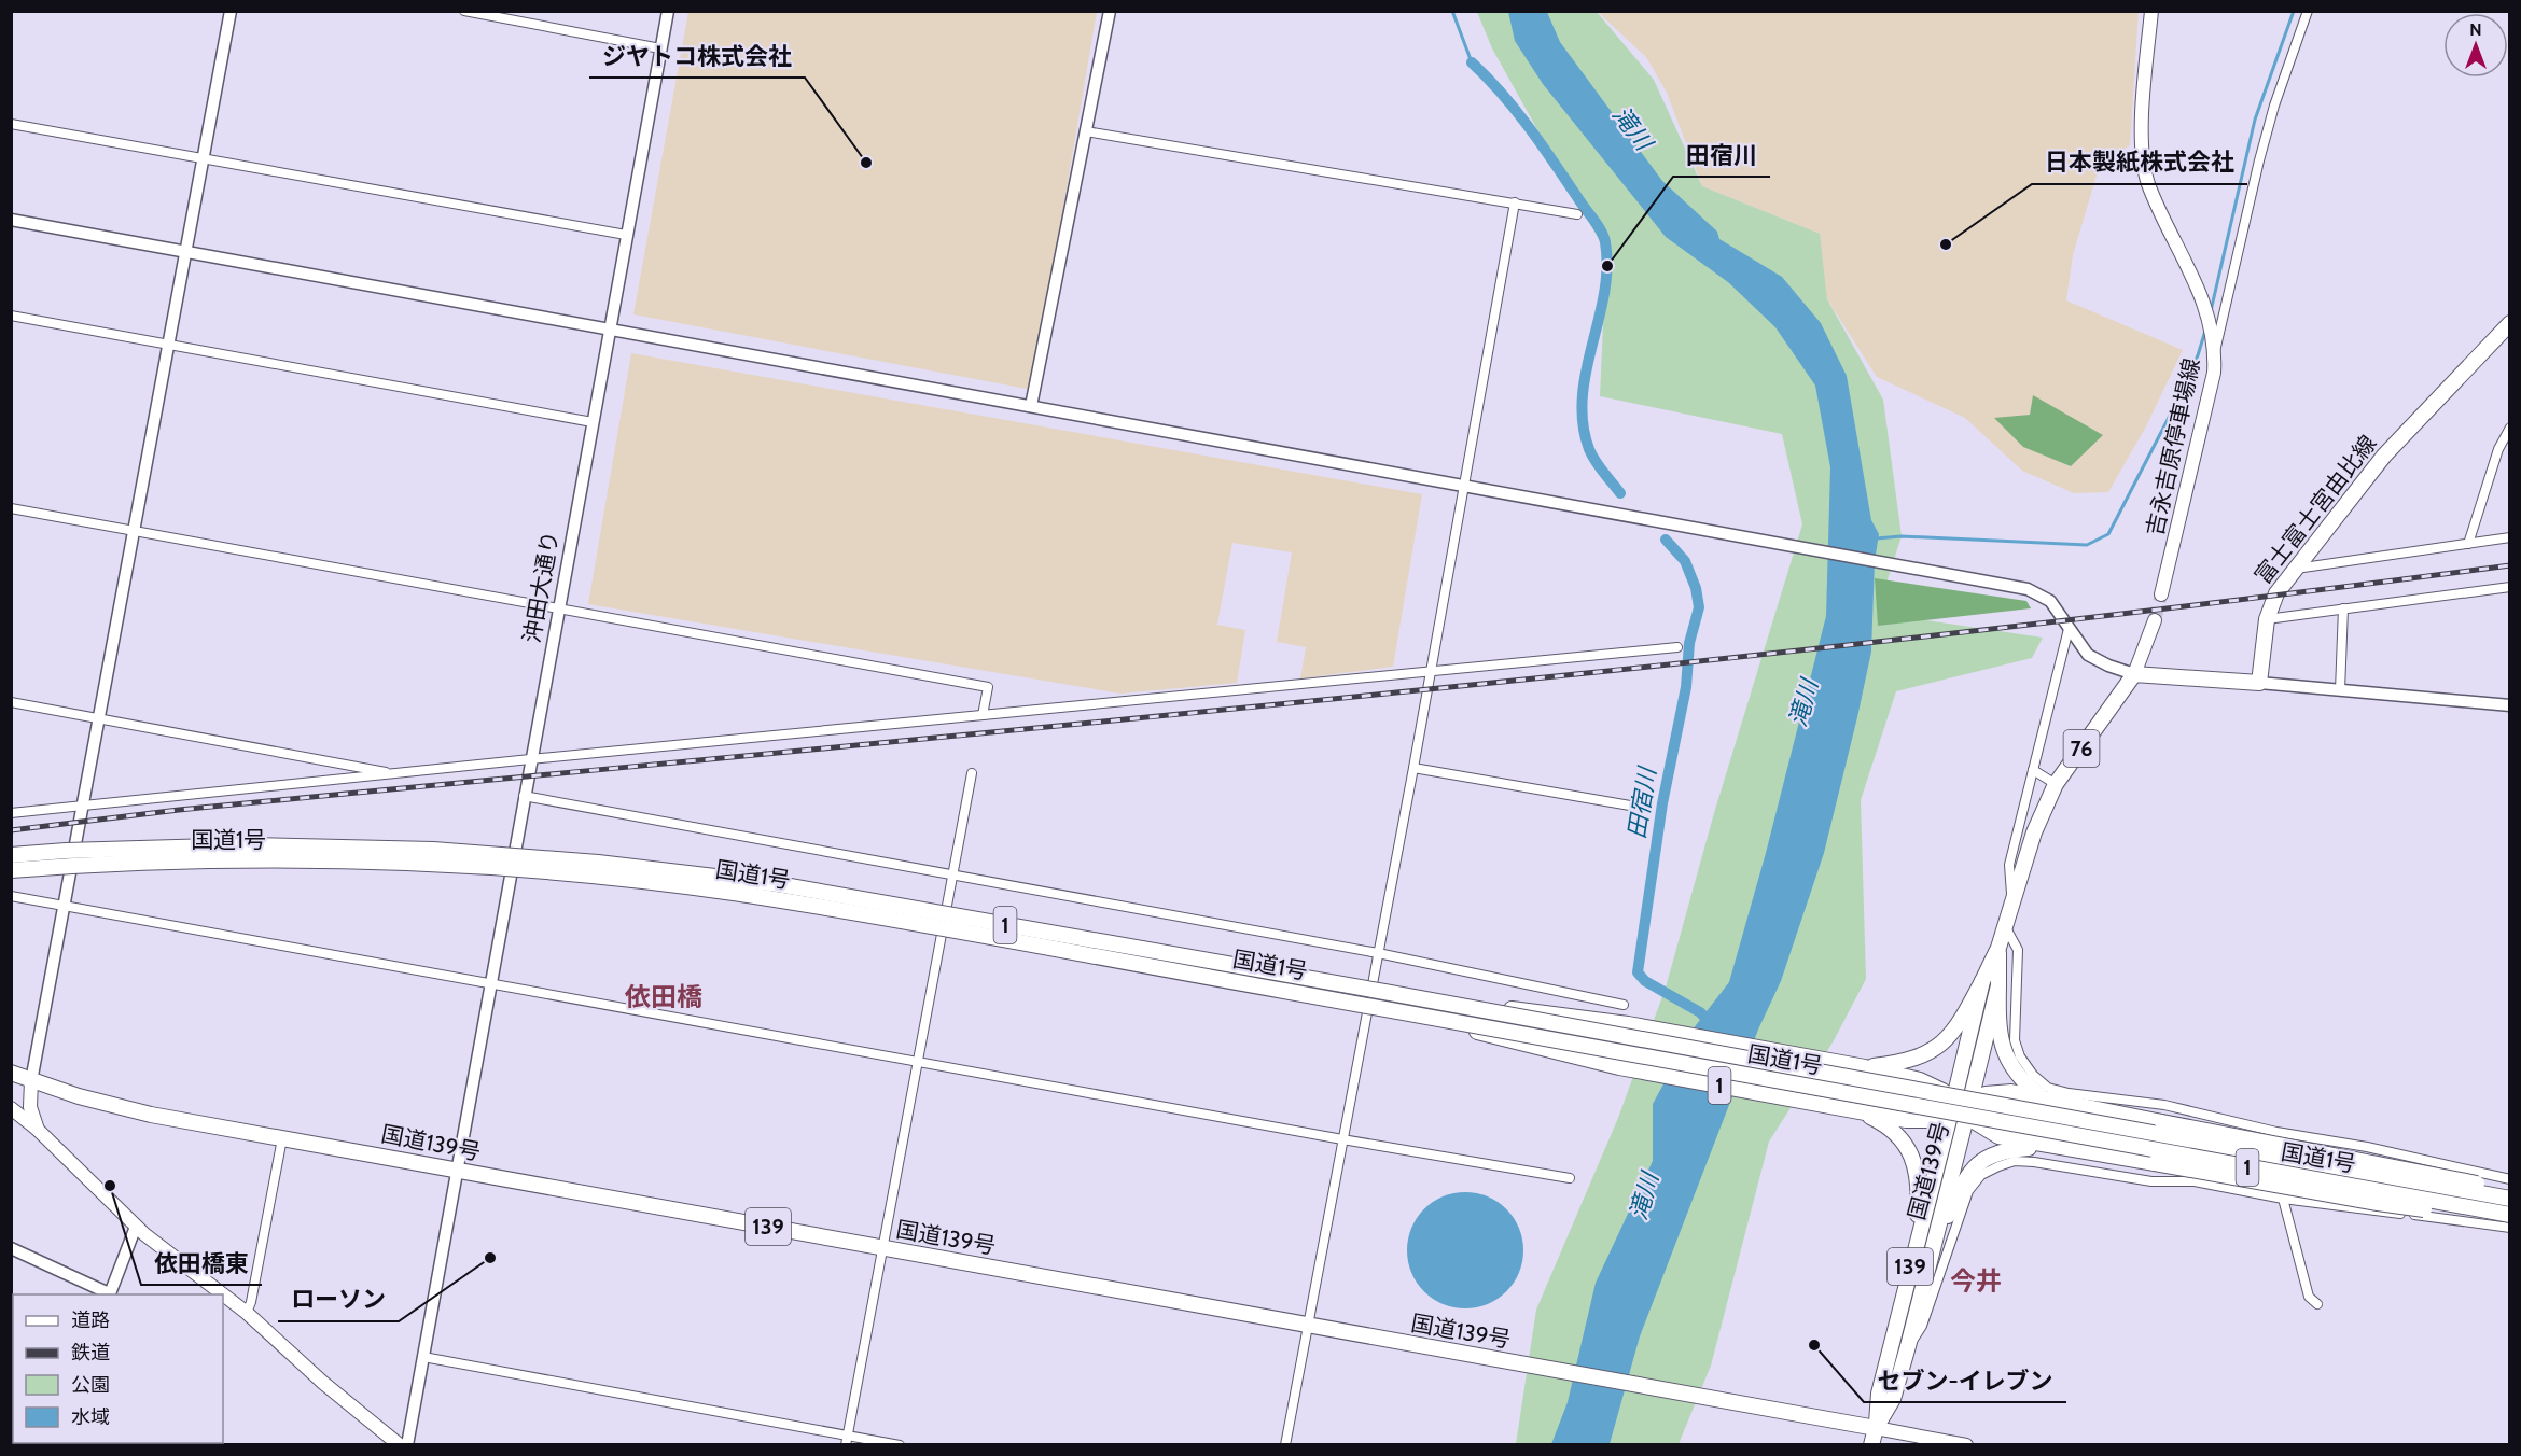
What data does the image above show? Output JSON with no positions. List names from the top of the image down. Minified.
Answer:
{"streets":{"main road":["吉永吉原停車場線","富士富士宮由比線","76","国道1号","1","国道139号","139"],"street":["沖田大通り"]},"crossings":[["沖田大通り","国道139号"],["76","1"],["76","国道139号"],["国道1号","1"],["1","国道139号"]],"districts":["依田橋","今井"],"water":["滝川","田宿川"],"places":["ジヤトコ株式会社","日本製紙株式会社","田宿川","依田橋東","ローソン","セブン-イレブン"],"legend":["道路","鉄道","公園","水域"],"north":"top"}
